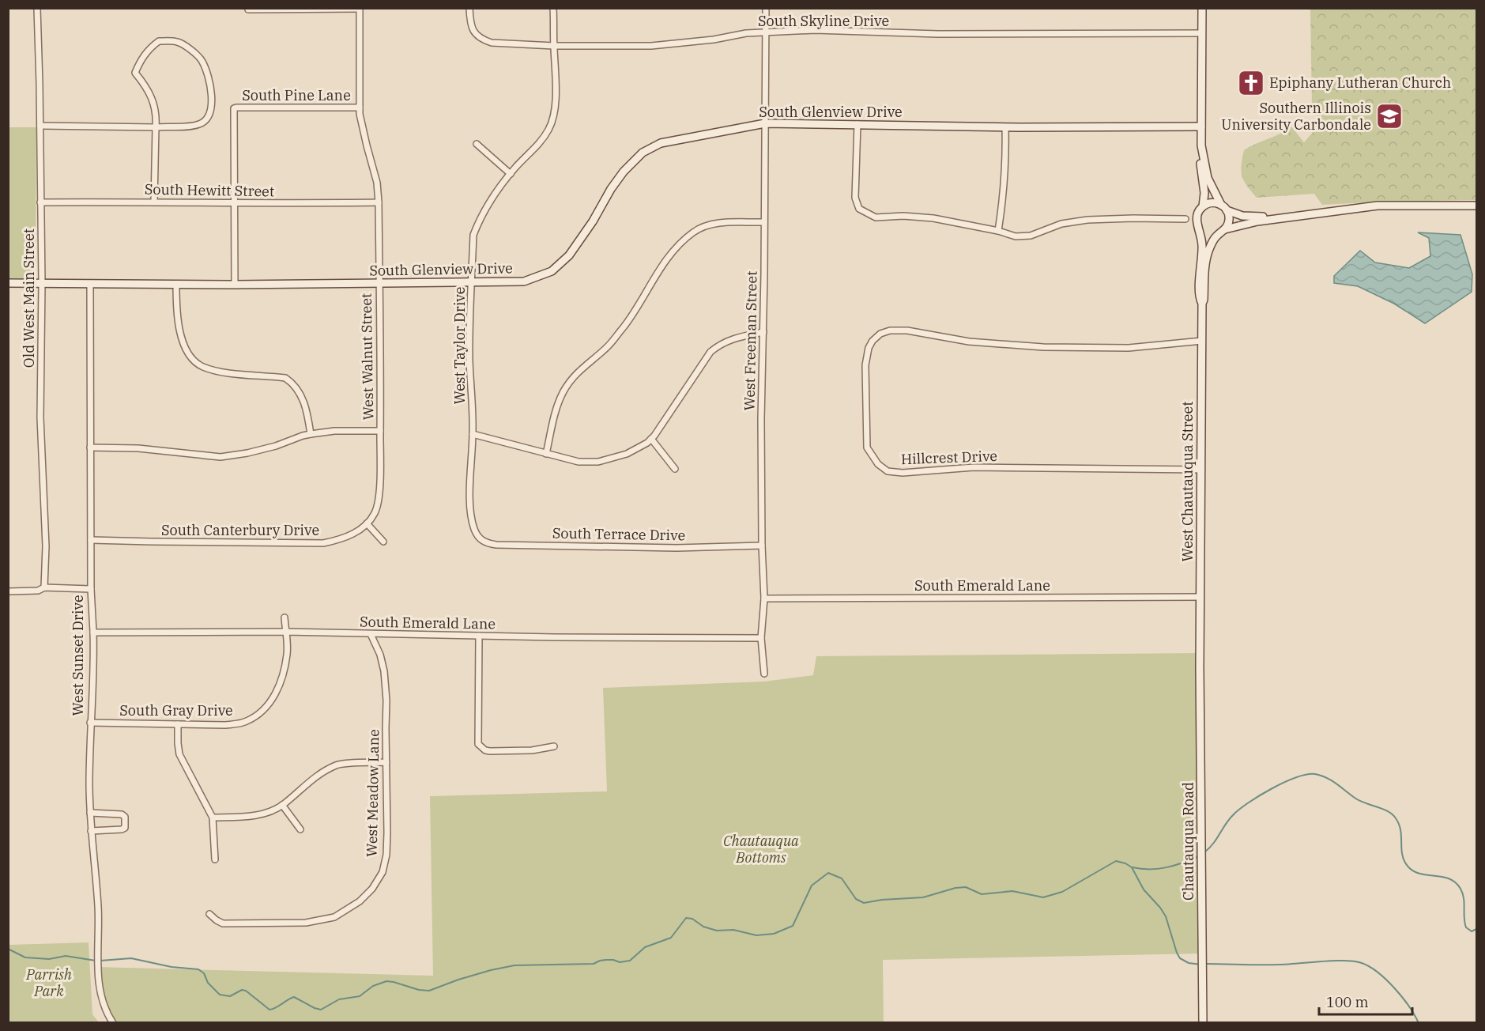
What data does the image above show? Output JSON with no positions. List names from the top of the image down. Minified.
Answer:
{"streets":{"street":["South Skyline Drive","South Pine Lane","South Glenview Drive","South Hewitt Street","Old West Main Street","West Freeman Street","West Taylor Drive","West Walnut Street","Hillcrest Drive","West Chautauqua Street","South Canterbury Drive","South Terrace Drive","South Emerald Lane","West Sunset Drive","South Gray Drive","West Meadow Lane","Chautauqua Road"]},"crossings":[["South Skyline Drive","West Freeman Street"],["South Skyline Drive","West Taylor Drive"],["South Skyline Drive","West Chautauqua Street"],["South Pine Lane","South Hewitt Street"],["South Pine Lane","West Walnut Street"],["South Glenview Drive","Old West Main Street"],["South Glenview Drive","West Freeman Street"],["South Glenview Drive","West Taylor Drive"],["South Glenview Drive","West Walnut Street"],["South Glenview Drive","West Chautauqua Street"],["South Glenview Drive","West Sunset Drive"],["South Hewitt Street","Old West Main Street"],["South Hewitt Street","West Walnut Street"],["West Freeman Street","South Terrace Drive"],["West Freeman Street","South Emerald Lane"],["West Taylor Drive","South Terrace Drive"],["West Walnut Street","South Canterbury Drive"],["Hillcrest Drive","West Chautauqua Street"],["West Chautauqua Street","South Emerald Lane"],["West Chautauqua Street","Chautauqua Road"],["South Canterbury Drive","West Sunset Drive"],["South Emerald Lane","West Sunset Drive"],["South Emerald Lane","South Gray Drive"],["South Emerald Lane","West Meadow Lane"],["West Sunset Drive","South Gray Drive"]],"parks":["Chautauqua Bottoms","Parrish Park"],"places":{"church":["Epiphany Lutheran Church"],"school or university":["Southern Illinois University Carbondale"]},"scale_bar":"100 m"}
